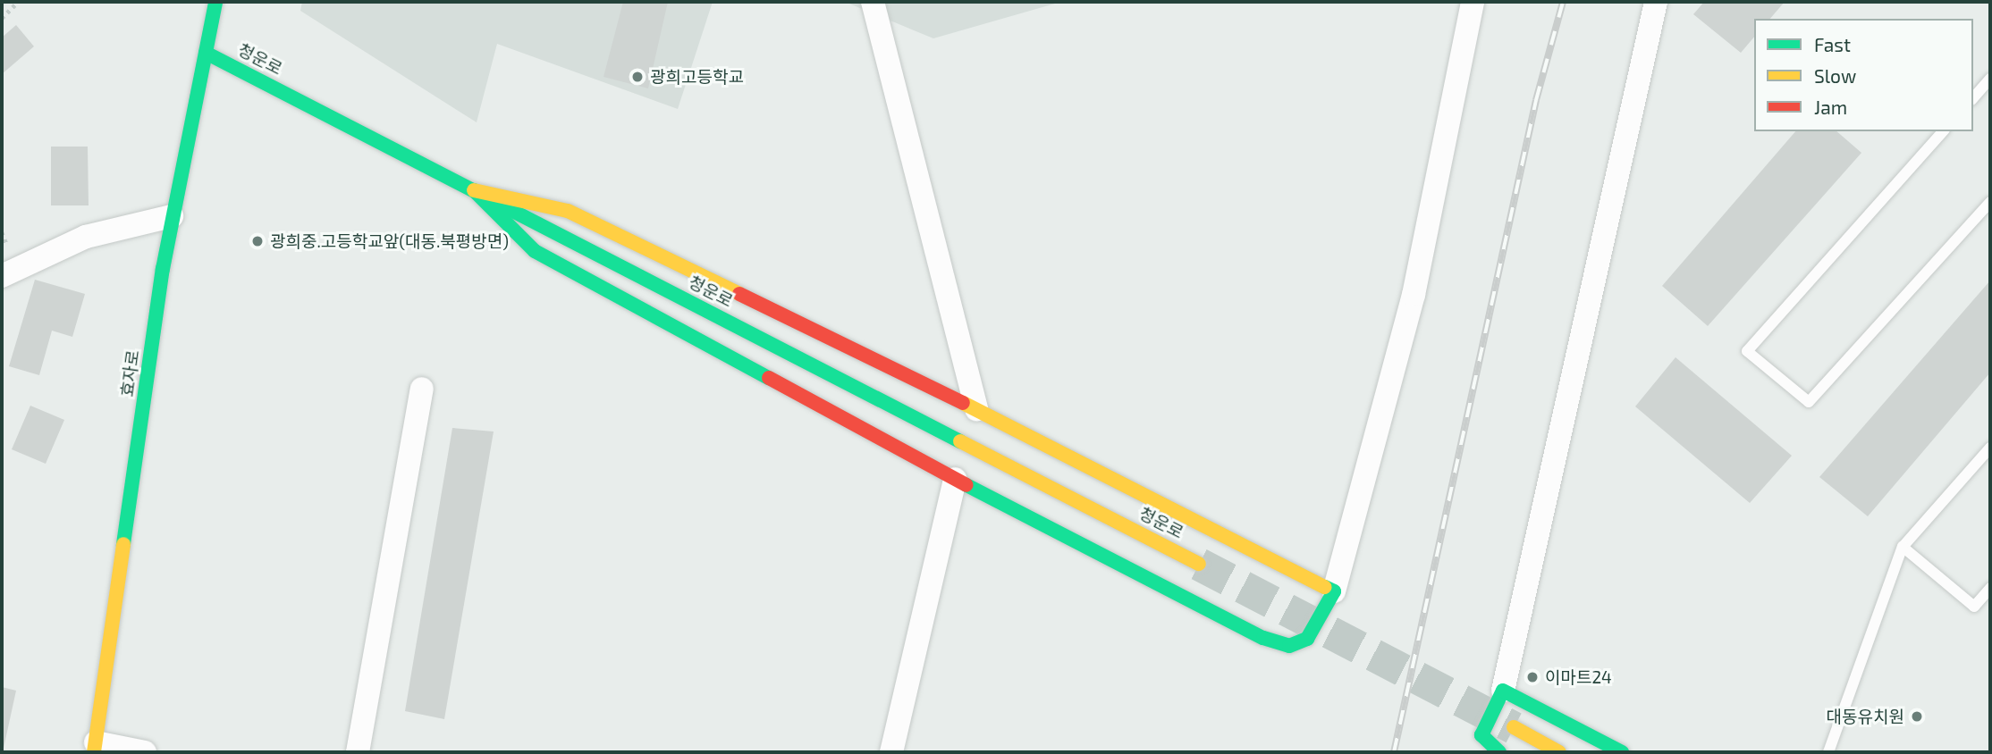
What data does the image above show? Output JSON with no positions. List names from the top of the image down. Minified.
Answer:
{"streets":{"street":["청운로","효자로"]},"crossings":[["청운로","효자로"]],"places":["광희고등학교","광희중.고등학교앞(대동.북평방면)","이마트24","대동유치원"],"legend":["Fast","Slow","Jam"]}
